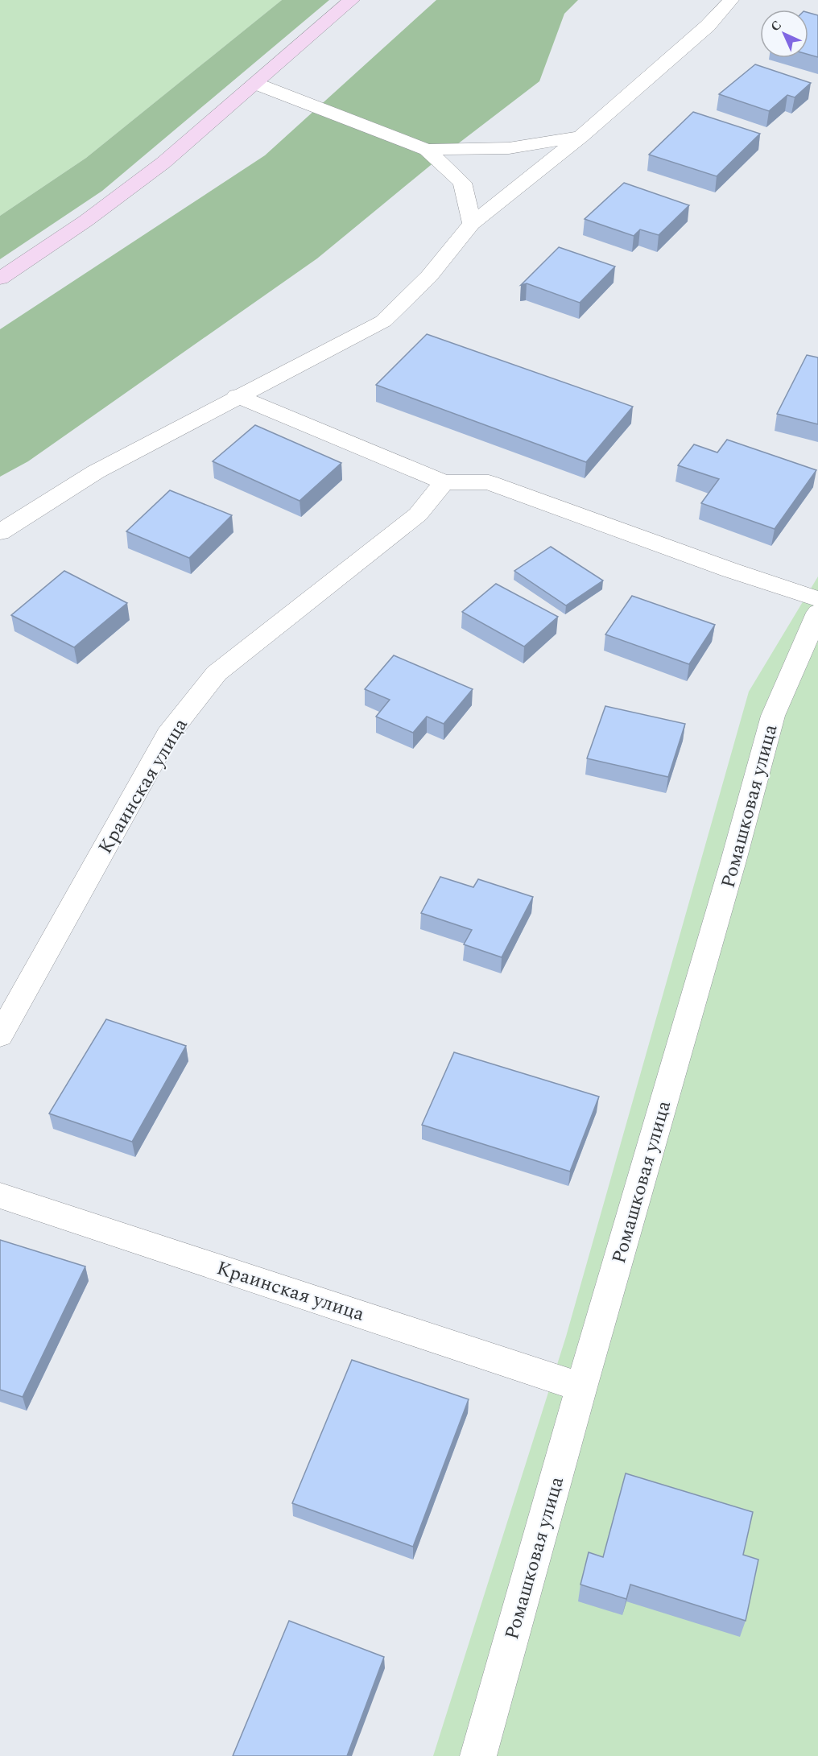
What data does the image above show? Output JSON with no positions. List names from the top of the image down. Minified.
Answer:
{"streets":{"street":["Краинская улица","Ромашковая улица"]},"crossings":[["Краинская улица","Ромашковая улица"]],"north":"top left"}
